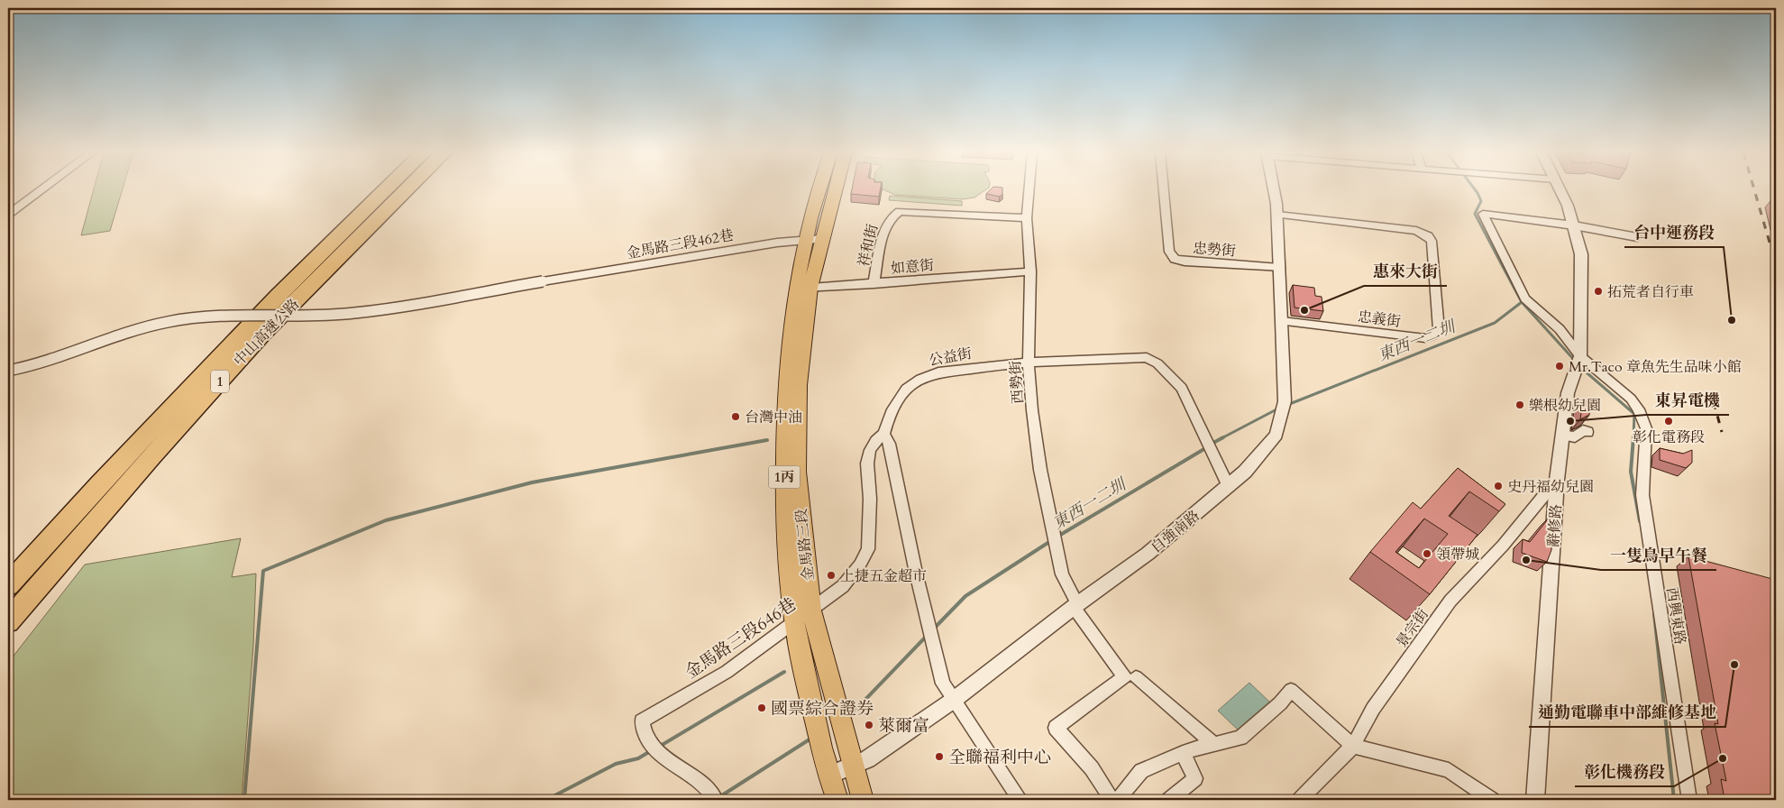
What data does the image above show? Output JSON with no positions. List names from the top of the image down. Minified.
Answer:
{"streets":{"highway":["中山高速公路","1"],"main road":["1丙","金馬路三段"],"street":["金馬路三段462巷","祥和街","忠勢街","如意街","忠義街","公益街","西勢街","辭修路","自強南路","西興東路","景宗街","金馬路三段646巷"]},"crossings":[["金馬路三段462巷","金馬路三段"],["祥和街","如意街"],["祥和街","西勢街"],["忠勢街","自強南路"],["如意街","西勢街"],["如意街","金馬路三段"],["忠義街","自強南路"],["公益街","西勢街"],["公益街","自強南路"],["公益街","金馬路三段646巷"],["西勢街","自強南路"],["辭修路","西興東路"],["辭修路","景宗街"],["自強南路","金馬路三段"],["金馬路三段","金馬路三段646巷"]],"water":["東西一二圳"],"places":["拓荒者自行車","惠來大街","台中運務段","Mr.Taco 章魚先生品味小館","樂根幼兒園","台灣中油","東昇電機","彰化電務段","史丹福幼兒園","領帶城","一隻鳥早午餐","上捷五金超市","通勤電聯車中部維修基地","國票綜合證券","萊爾富","全聯福利中心","彰化機務段"]}
